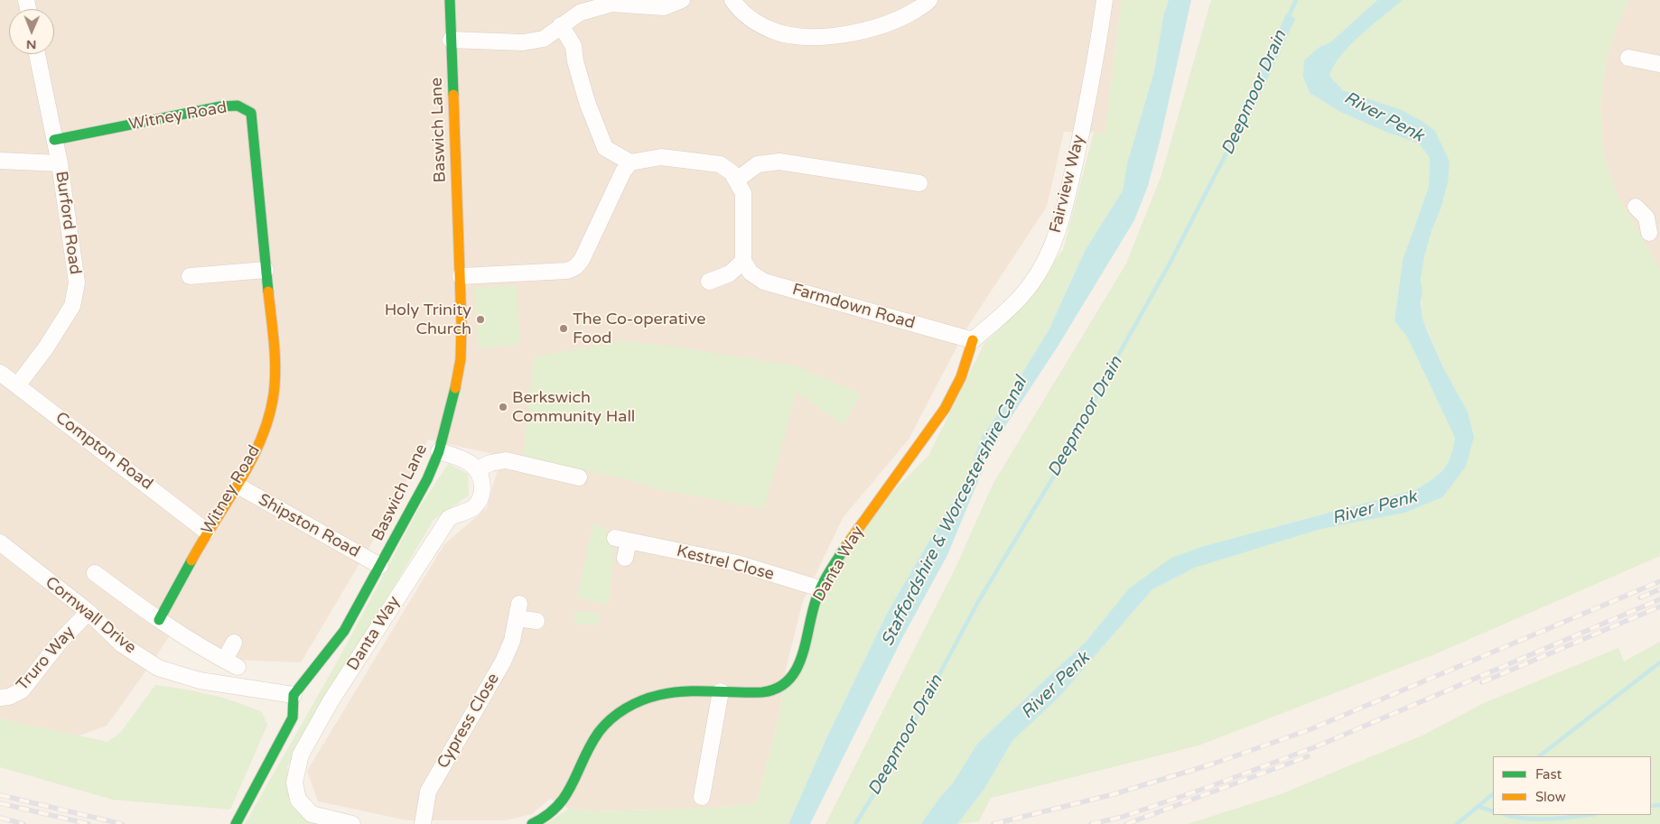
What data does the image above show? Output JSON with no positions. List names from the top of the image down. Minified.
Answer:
{"streets":{"street":["Witney Road","Baswich Lane","Fairview Way","Burford Road","Farmdown Road","Compton Road","Shipston Road","Kestrel Close","Danta Way","Cornwall Drive","Truro Way","Cypress Close"]},"crossings":[["Witney Road","Burford Road"],["Witney Road","Compton Road"],["Witney Road","Shipston Road"],["Baswich Lane","Shipston Road"],["Baswich Lane","Cornwall Drive"],["Fairview Way","Farmdown Road"],["Fairview Way","Danta Way"],["Burford Road","Compton Road"],["Farmdown Road","Danta Way"],["Kestrel Close","Danta Way"],["Cornwall Drive","Truro Way"]],"water":["Deepmoor Drain","River Penk","Staffordshire & Worcestershire Canal"],"places":["Holy Trinity Church","The Co-operative Food","Berkswich Community Hall"],"legend":["Fast","Slow"],"north":"bottom"}
